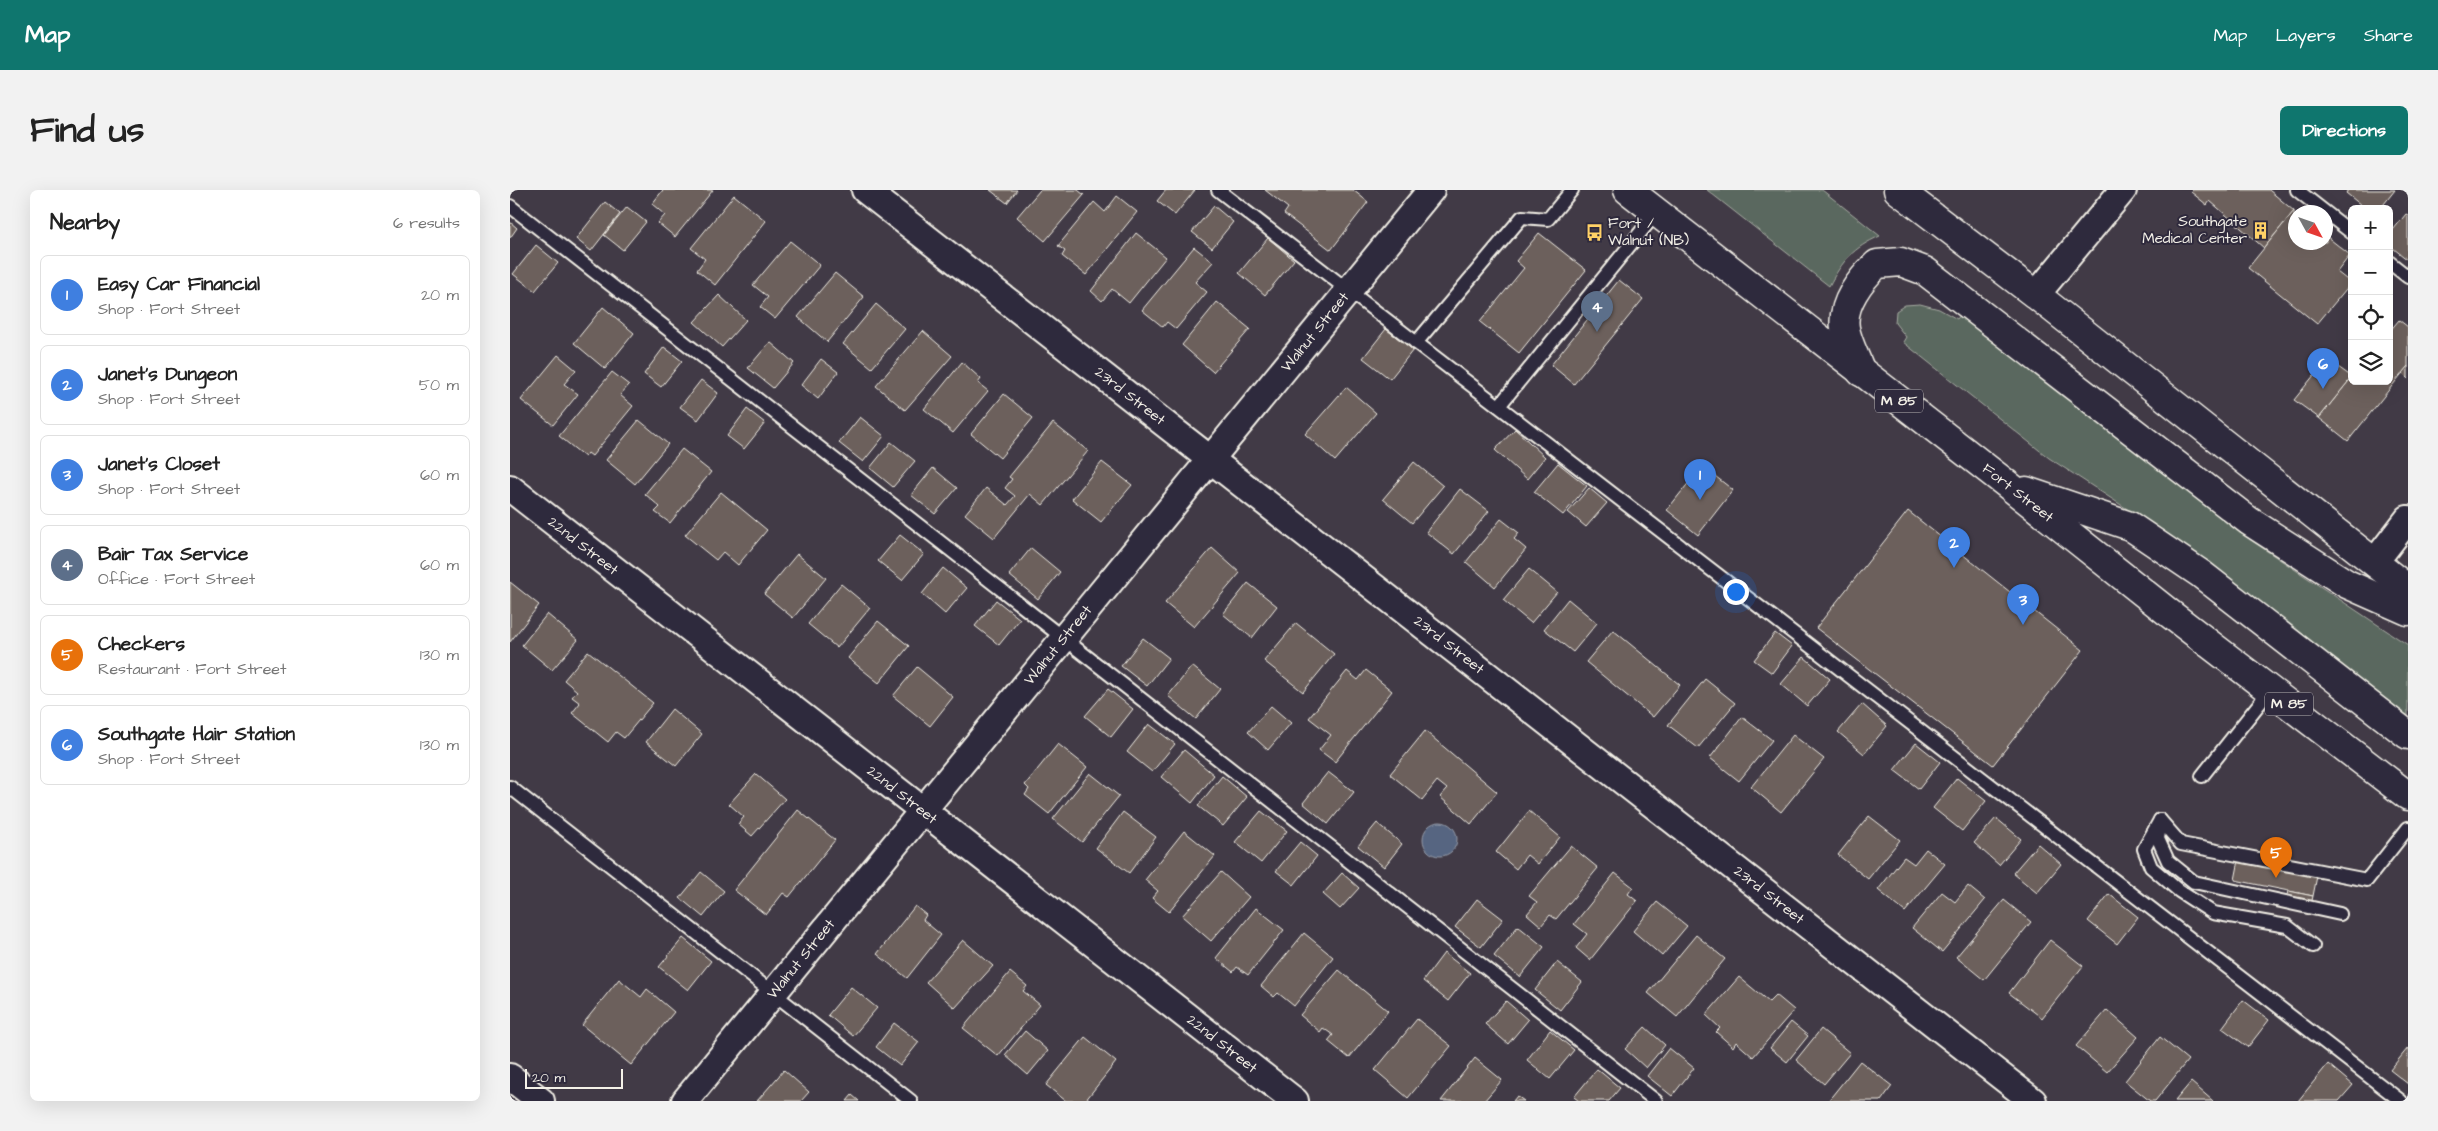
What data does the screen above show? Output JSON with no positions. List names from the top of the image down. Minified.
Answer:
{"streets":{"main road":["M 85","Fort Street"],"street":["Walnut Street","23rd Street","22nd Street"]},"crossings":[["Walnut Street","23rd Street"],["Walnut Street","22nd Street"]],"places":{"building":["Southgate Medical Center"],"bus stop":["Fort / Walnut (NB)"]},"scale_bar":"20 m","north":"bottom right","page":{"header":"Map","nav":["Map","Layers","Share"],"title":"Find us","buttons":"Directions","heading":["Nearby","6 results"],"map_buttons":["+","−"],"list":[{"mark":"1","name":"Easy Car Financial","note":"Shop · Fort Street","value":"20 m"},{"mark":"2","name":"Janet's Dungeon","note":"Shop · Fort Street","value":"50 m"},{"mark":"3","name":"Janet's Closet","note":"Shop · Fort Street","value":"60 m"},{"mark":"4","name":"Bair Tax Service","note":"Office · Fort Street","value":"60 m"},{"mark":"5","name":"Checkers","note":"Restaurant · Fort Street","value":"130 m"},{"mark":"6","name":"Southgate Hair Station","note":"Shop · Fort Street","value":"130 m"}],"pins":["4","6","1","2","3","5"],"scale":"20 m"}}
